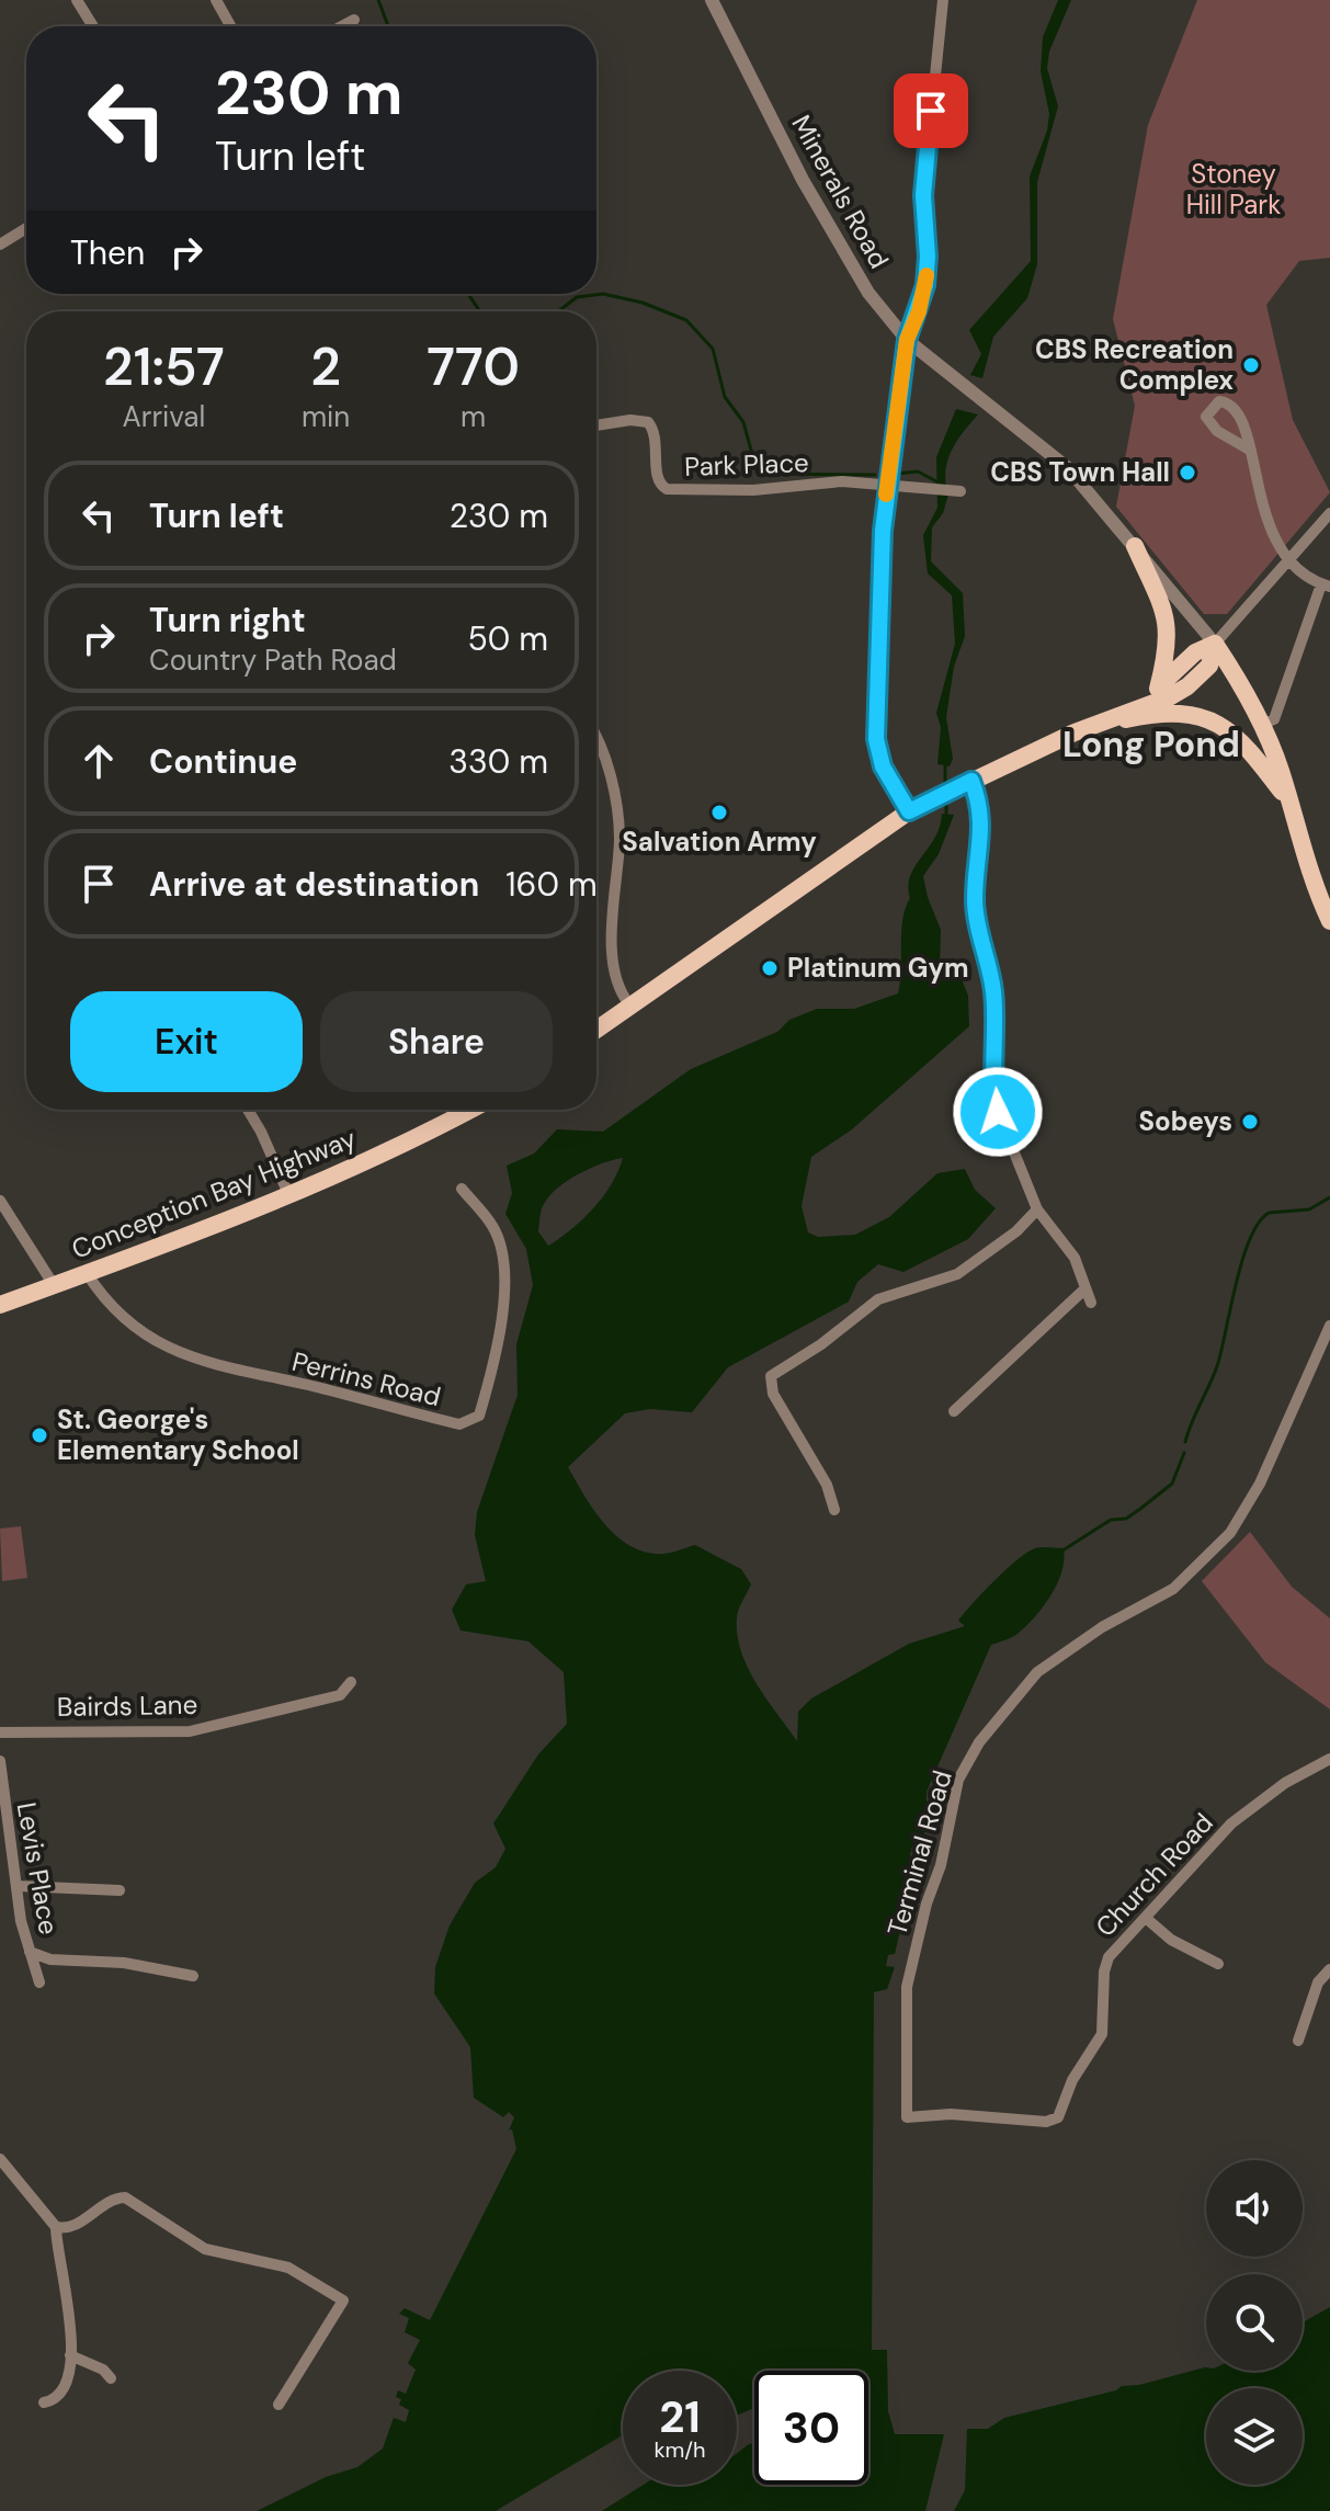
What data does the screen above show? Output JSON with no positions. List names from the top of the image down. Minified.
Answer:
{"streets":{"main road":["Conception Bay Highway"],"street":["Minerals Road","Park Place","Perrins Road","Bairds Lane","Terminal Road","Levis Place","Church Road"]},"crossings":[["Conception Bay Highway","Perrins Road"],["Terminal Road","Church Road"]],"districts":["Long Pond"],"parks":["Stoney Hill Park"],"places":["CBS Recreation Complex","CBS Town Hall","Salvation Army","Platinum Gym","Sobeys","St. George's Elementary School"],"page":{"turn":["230 m","Turn left"],"then":"Then","eta":["21:57","Arrival","2","min","770","m"],"list":[{"name":"Turn left","value":"230 m"},{"name":"Turn right","note":"Country Path Road","value":"50 m"},{"name":"Continue","value":"330 m"},{"name":"Arrive at destination","value":"160 m"}],"buttons":["Exit","Share"],"speed":"21 km/h","limit":"30"}}
